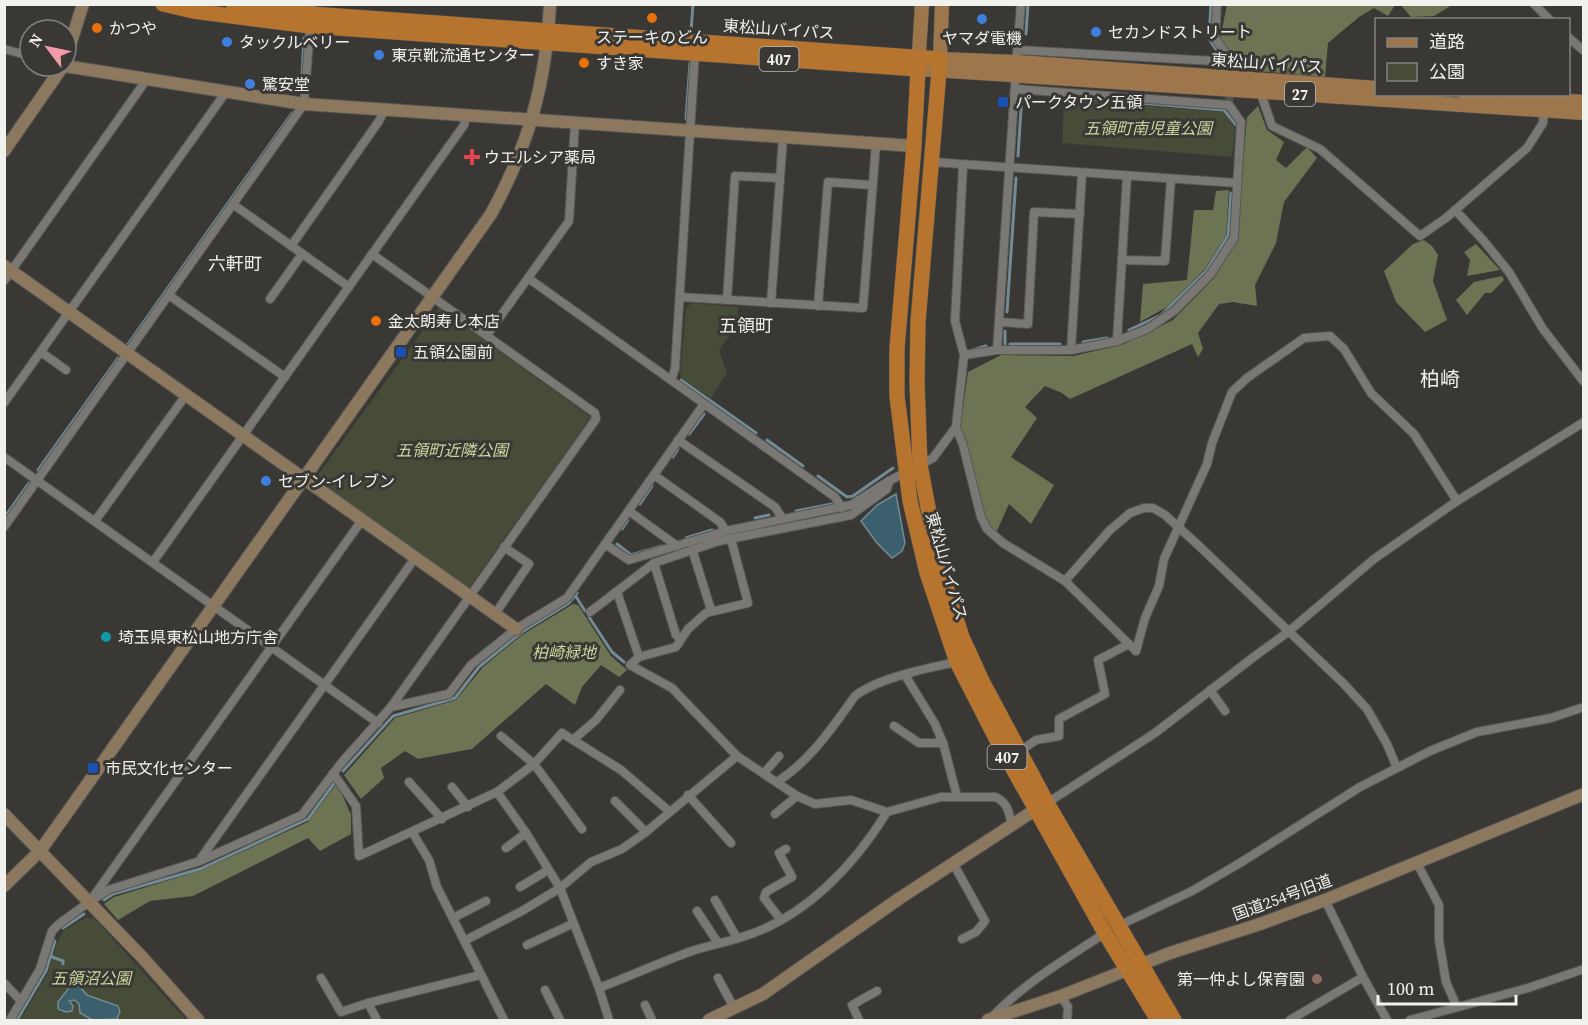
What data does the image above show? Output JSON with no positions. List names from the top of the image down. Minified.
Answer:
{"streets":{"highway":["東松山バイパス","407"],"main road":["27"],"street":["国道254号旧道"]},"crossings":[["東松山バイパス","国道254号旧道"]],"districts":["六軒町","五領町","柏崎"],"parks":["五領町南児童公園","五領町近隣公園","柏崎緑地","五領沼公園"],"places":{"other":["ステーキのどん","ヤマダ電機","かつや","セカンドストリート","タックルベリー","東京靴流通センター","すき家","驚安堂","金太朗寿し本店","セブン-イレブン","埼玉県東松山地方庁舎","第一仲よし保育園"],"transit":["パークタウン五領","五領公園前","市民文化センター"],"health":["ウエルシア薬局"]},"legend":["道路","公園"],"scale_bar":"100 m","north":"top left"}
